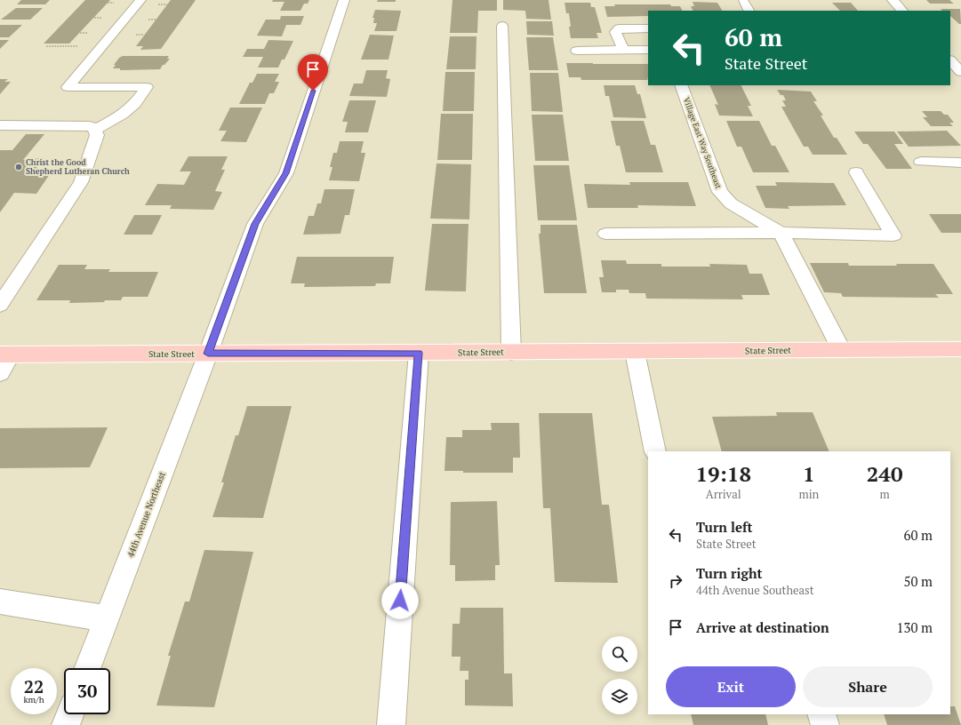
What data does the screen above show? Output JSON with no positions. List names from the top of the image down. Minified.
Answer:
{"streets":{"main road":["State Street"],"street":["Village East Way Southeast","44th Avenue Northeast"]},"crossings":[["State Street","44th Avenue Northeast"]],"places":["Christ the Good Shepherd Lutheran Church"],"page":{"turn":["60 m","State Street"],"eta":["19:18","Arrival","1","min","240","m"],"list":[{"name":"Turn left","note":"State Street","value":"60 m"},{"name":"Turn right","note":"44th Avenue Southeast","value":"50 m"},{"name":"Arrive at destination","value":"130 m"}],"buttons":["Exit","Share"],"speed":"22 km/h","limit":"30"}}
